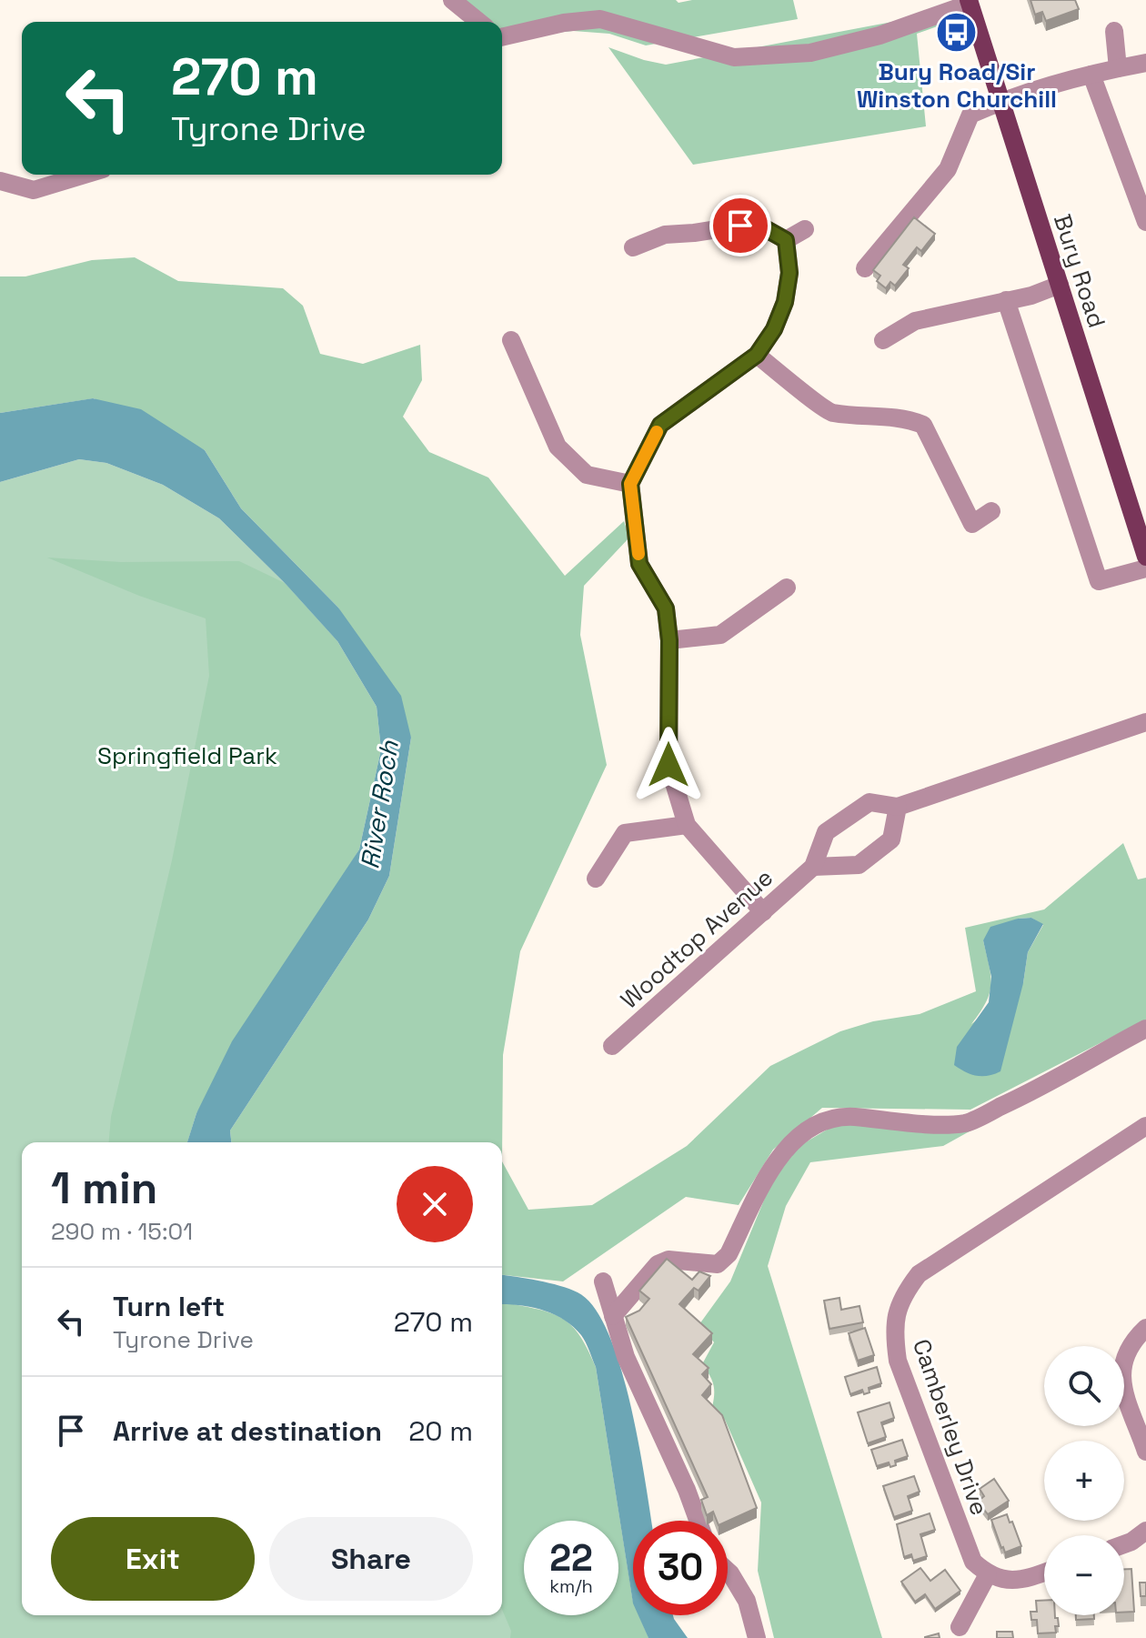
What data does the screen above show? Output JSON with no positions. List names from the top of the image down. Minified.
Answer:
{"streets":{"main road":["Bury Road"],"street":["Woodtop Avenue","Camberley Drive"]},"water":["River Roch"],"parks":["Springfield Park"],"places":{"bus stop":["Bury Road/Sir Winston Churchill"]},"page":{"turn":["270 m","Tyrone Drive"],"heading":["1 min","290 m · 15:01"],"list":[{"name":"Turn left","note":"Tyrone Drive","value":"270 m"},{"name":"Arrive at destination","value":"20 m"}],"map_buttons":["+","−"],"buttons":["Exit","Share"],"speed":"22 km/h","limit":"30"}}
